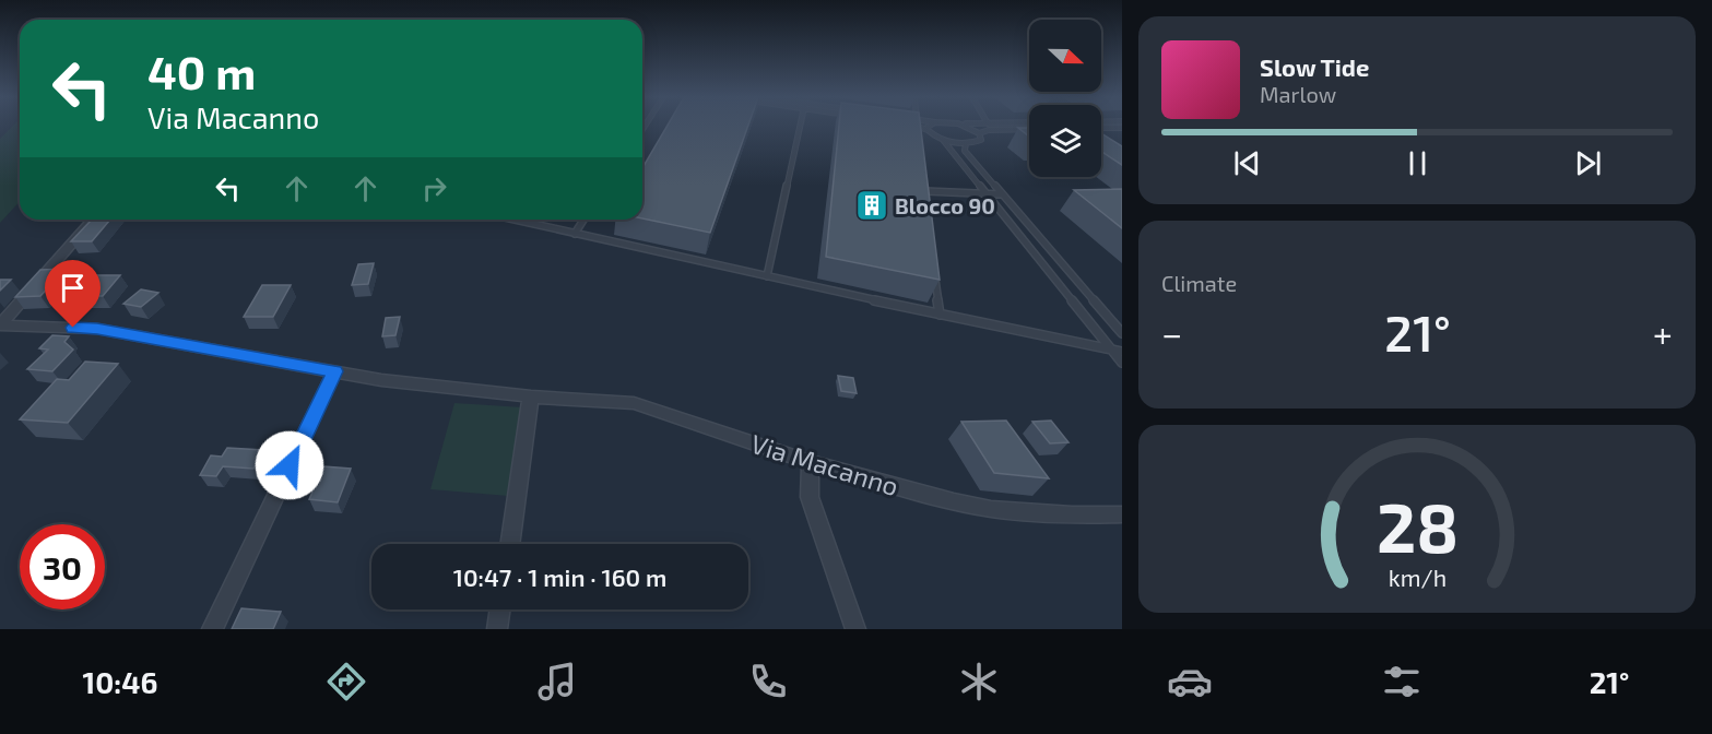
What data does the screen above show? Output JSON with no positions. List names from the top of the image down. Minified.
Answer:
{"streets":{"street":["Via Macanno"]},"places":{"building":["Blocco 90"]},"north":"right","page":{"turn":["40 m","Via Macanno"],"song":["Slow Tide","Marlow"],"tile":"Climate","heat":["−","21°","+"],"limit":"30","trip":"10:47 · 1 min · 160 m","tabs":["10:46","21°"],"gauge":["28","km/h"]}}
